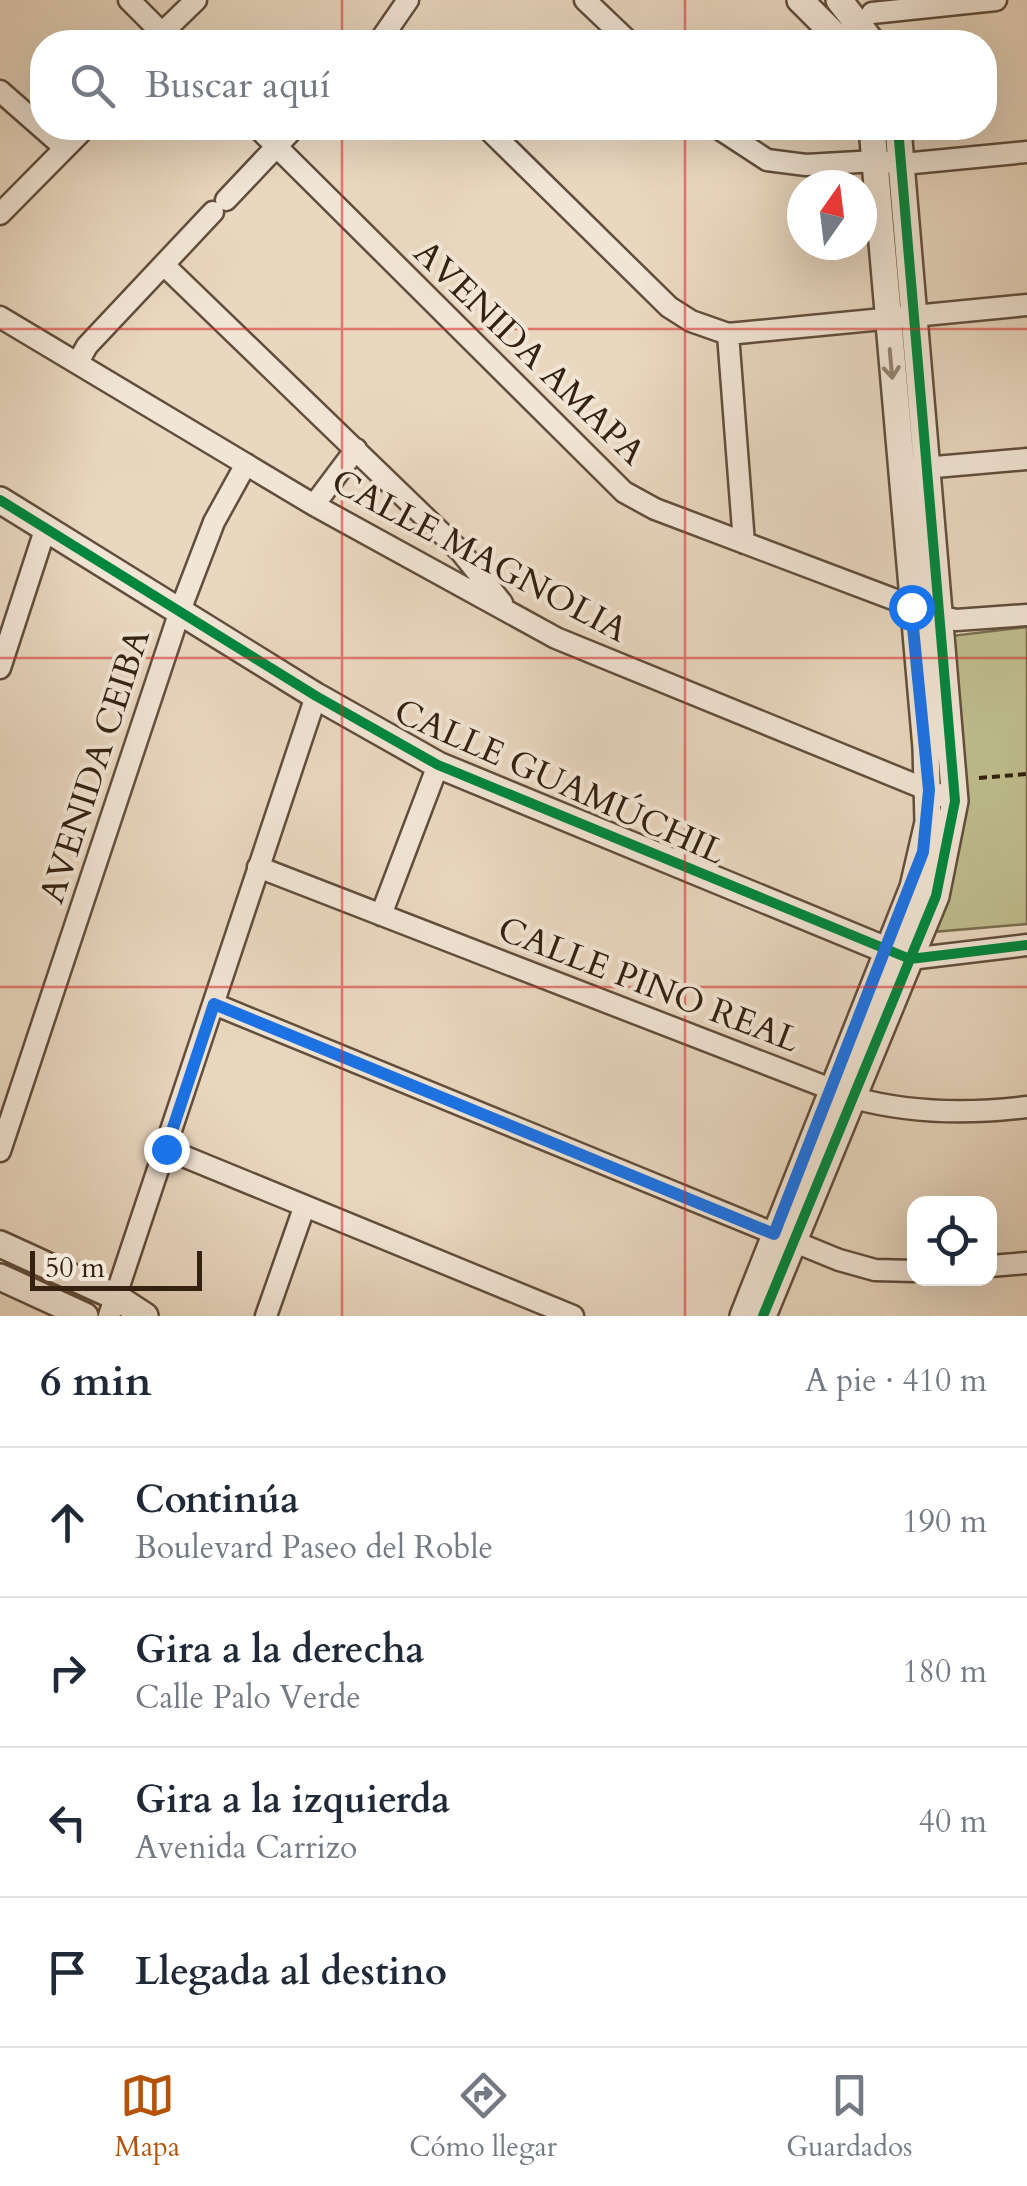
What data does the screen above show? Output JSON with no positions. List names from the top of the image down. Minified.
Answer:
{"streets":{"street":["AVENIDA AMAPA","CALLE MAGNOLIA","AVENIDA CEIBA","CALLE GUAMÚCHIL","CALLE PINO REAL"]},"crossings":[["CALLE MAGNOLIA","AVENIDA CEIBA"],["AVENIDA CEIBA","CALLE GUAMÚCHIL"]],"scale_bar":"50 m","north":"top","page":{"search":"Buscar aquí","scale":"50 m","heading":["6 min","A pie · 410 m"],"list":[["Continúa","Boulevard Paseo del Roble","190 m"],["Gira a la derecha","Calle Palo Verde","180 m"],["Gira a la izquierda","Avenida Carrizo","40 m"],"Llegada al destino"],"nav":["Mapa","Cómo llegar","Guardados"]}}
